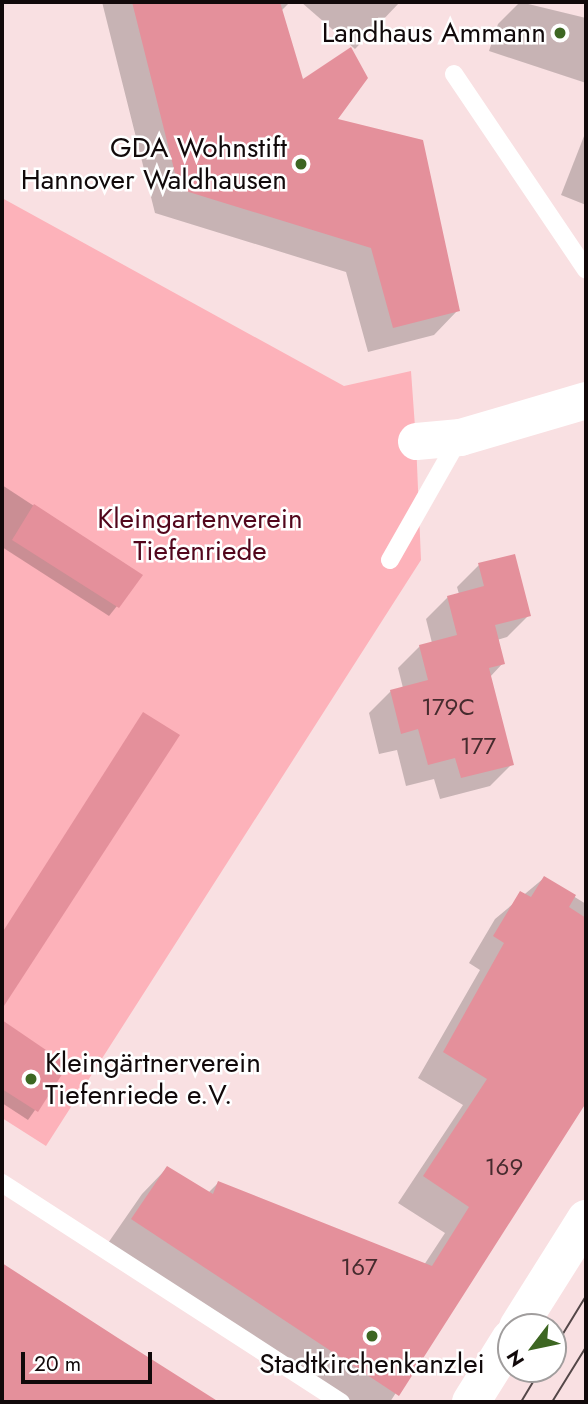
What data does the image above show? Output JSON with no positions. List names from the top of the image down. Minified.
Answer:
{"parks":["Kleingartenverein Tiefenriede"],"places":["Landhaus Ammann","GDA Wohnstift Hannover Waldhausen","Kleingärtnerverein Tiefenriede e.V.","Stadtkirchenkanzlei"],"house_numbers":["179C","177","169","167"],"scale_bar":"20 m","north":"bottom left"}
